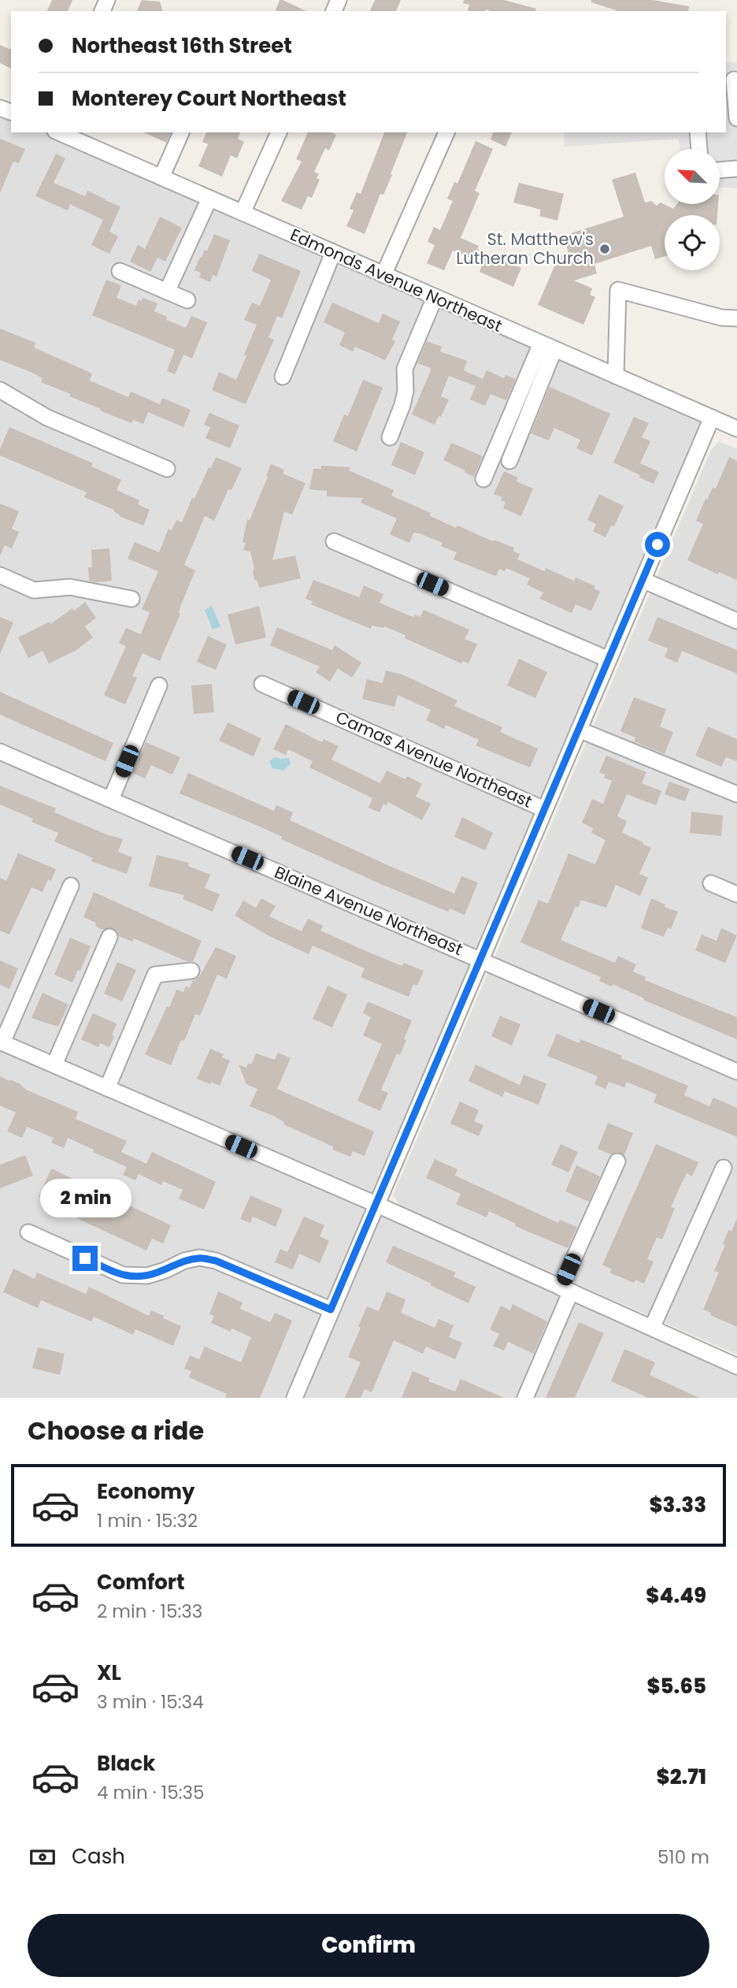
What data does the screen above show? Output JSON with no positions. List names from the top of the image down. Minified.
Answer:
{"streets":{"street":["Edmonds Avenue Northeast","Camas Avenue Northeast","Blaine Avenue Northeast"]},"places":["St. Matthew's Lutheran Church"],"north":"top left","page":{"banner":["Northeast 16th Street","Monterey Court Northeast"],"bubble":"2 min","heading":"Choose a ride","list":[{"name":"Economy","note":"1 min · 15:32","value":"$3.33"},{"name":"Comfort","note":"2 min · 15:33","value":"$4.49"},{"name":"XL","note":"3 min · 15:34","value":"$5.65"},{"name":"Black","note":"4 min · 15:35","value":"$2.71"}],"pay":["Cash","510 m"],"buttons":"Confirm"}}
